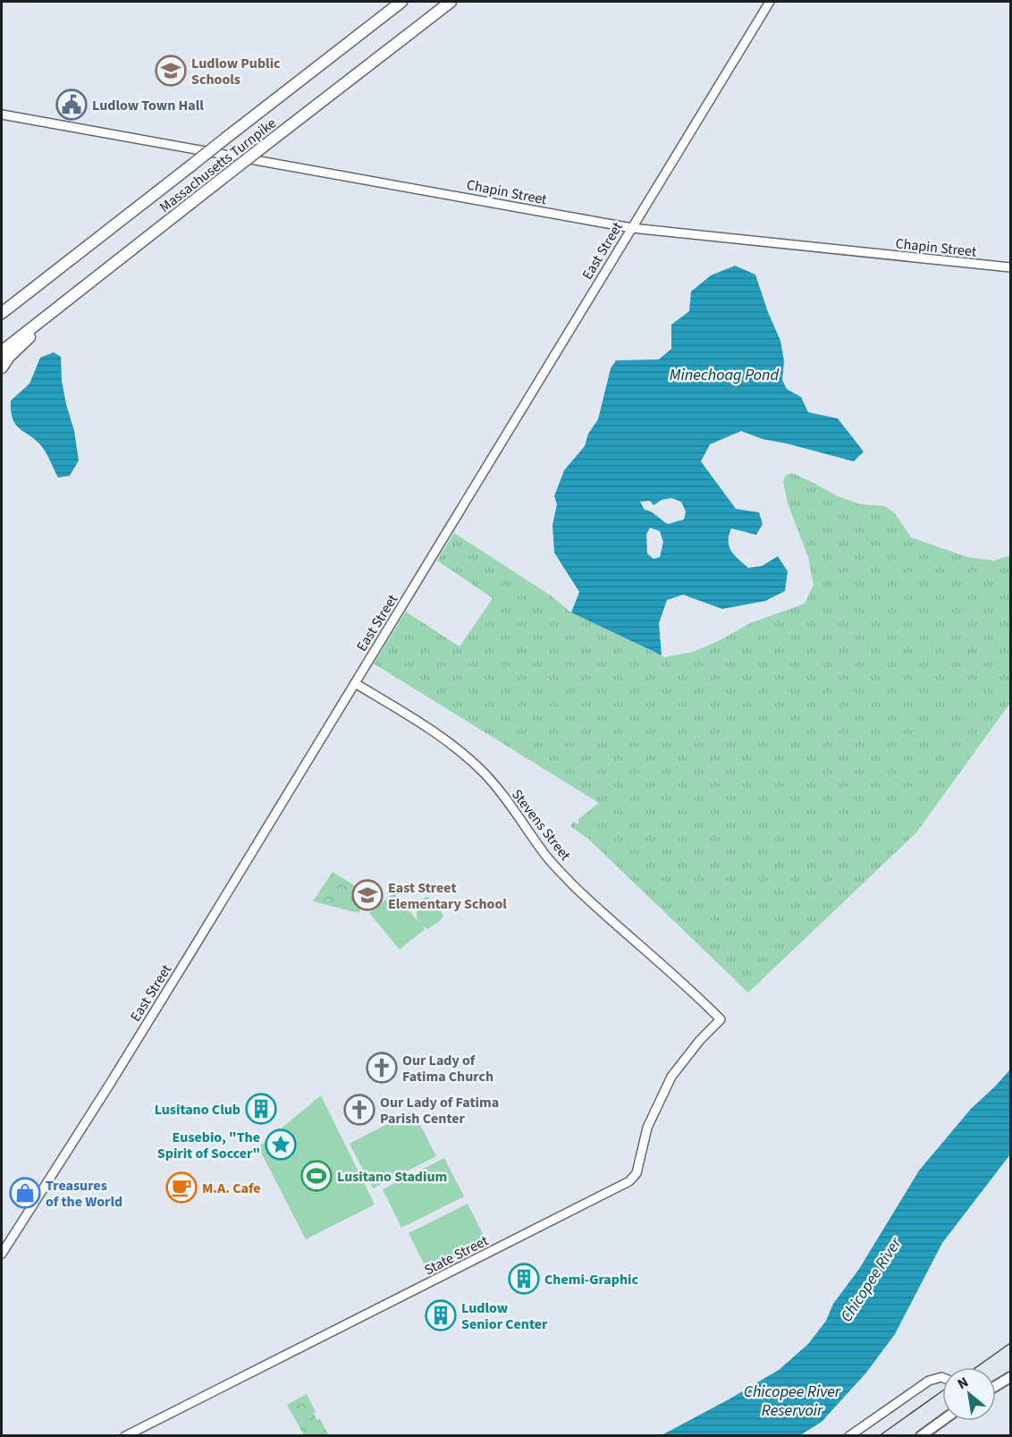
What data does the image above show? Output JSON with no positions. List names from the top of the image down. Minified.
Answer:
{"streets":{"highway":["Massachusetts Turnpike"],"main road":["Chapin Street","East Street","Stevens Street","State Street"]},"crossings":[["Chapin Street","East Street"],["East Street","Stevens Street"],["Stevens Street","State Street"]],"water":["Minechoag Pond","Chicopee River","Chicopee River Reservoir"],"places":{"school or university":["Ludlow Public Schools","East Street Elementary School"],"public building":["Ludlow Town Hall"],"church":["Our Lady of Fatima Church","Our Lady of Fatima Parish Center"],"building":["Lusitano Club","Chemi-Graphic","Ludlow Senior Center"],"place":["Eusebio, \"The Spirit of Soccer\""],"sports":["Lusitano Stadium"],"cafe":["M.A. Cafe"],"shop":["Treasures of the World"]},"north":"top left"}
